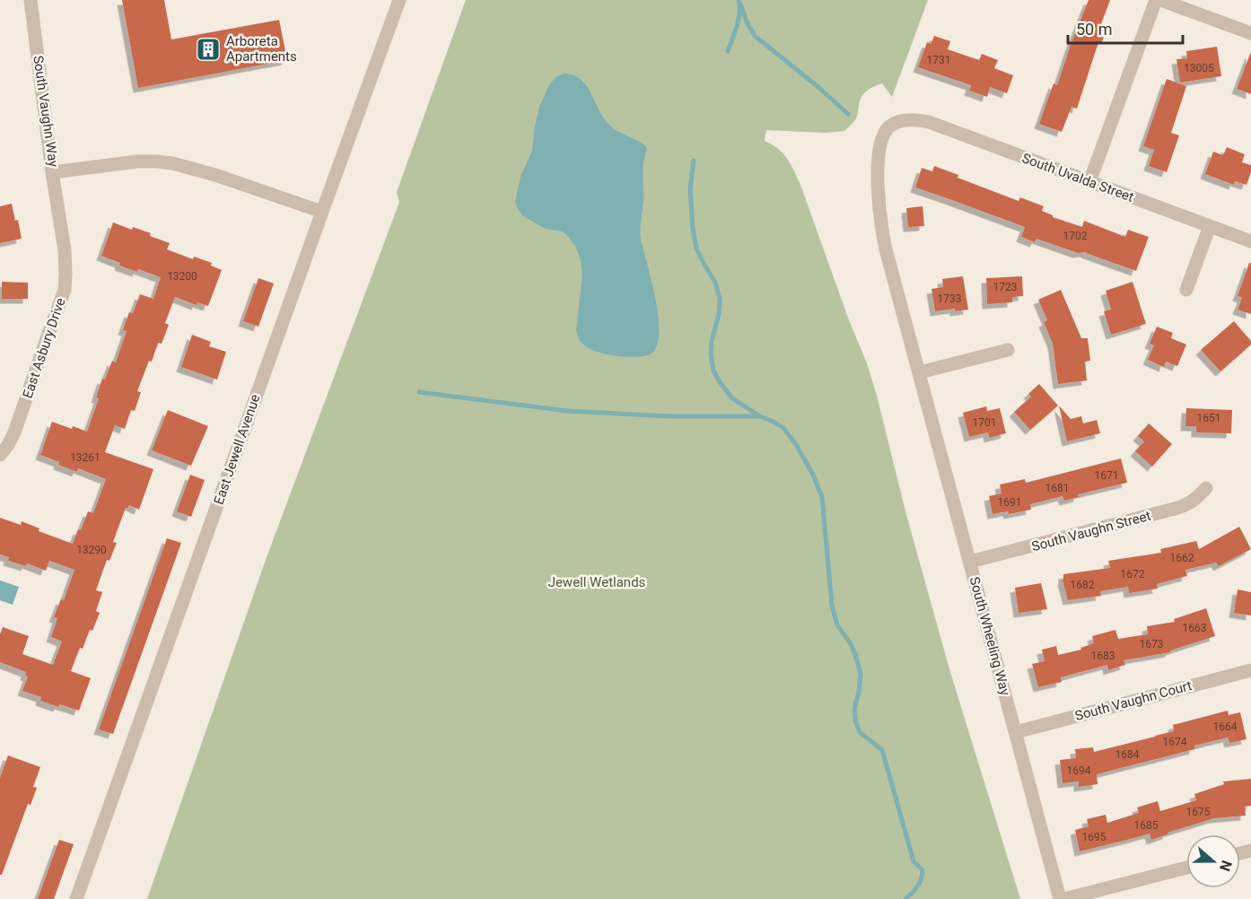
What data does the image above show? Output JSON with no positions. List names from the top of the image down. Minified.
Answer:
{"streets":{"street":["South Vaughn Way","South Uvalda Street","East Asbury Drive","East Jewell Avenue","South Vaughn Street","South Wheeling Way","South Vaughn Court"]},"crossings":[["South Vaughn Way","East Asbury Drive"],["South Vaughn Way","East Jewell Avenue"],["South Uvalda Street","South Wheeling Way"],["South Vaughn Street","South Wheeling Way"],["South Wheeling Way","South Vaughn Court"]],"parks":["Jewell Wetlands"],"places":{"building":["Arboreta Apartments"]},"house_numbers":["1731","13005","1702","13200","1723","1733","1651","1701","13261","1671","1681","1691","13290","1662","1672","1682","1663","1673","1683","1664","1674","1684","1694","1675","1685","1695"],"scale_bar":"50 m","north":"right"}
